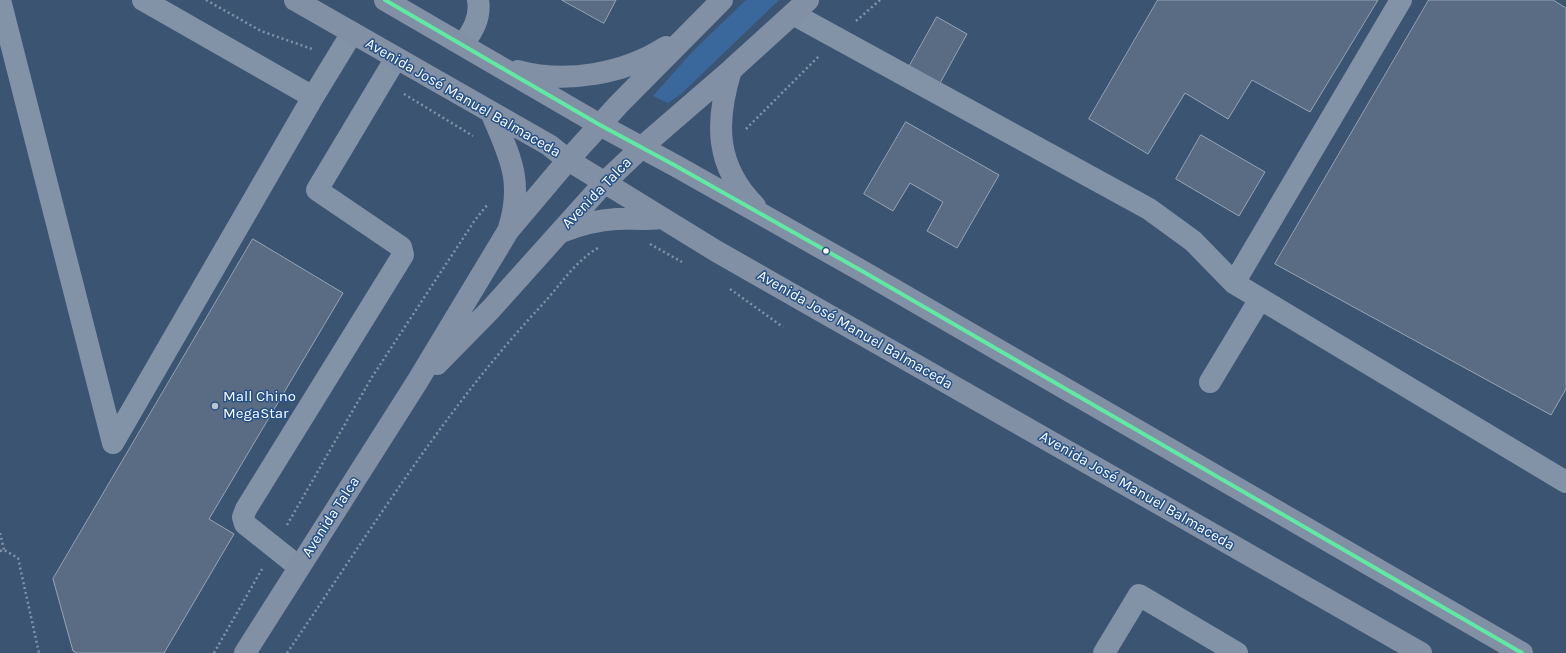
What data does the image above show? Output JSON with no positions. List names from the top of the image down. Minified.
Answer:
{"streets":{"main road":["Avenida José Manuel Balmaceda","Avenida Talca"]},"crossings":[["Avenida José Manuel Balmaceda","Avenida Talca"]],"places":["Mall Chino MegaStar"]}
